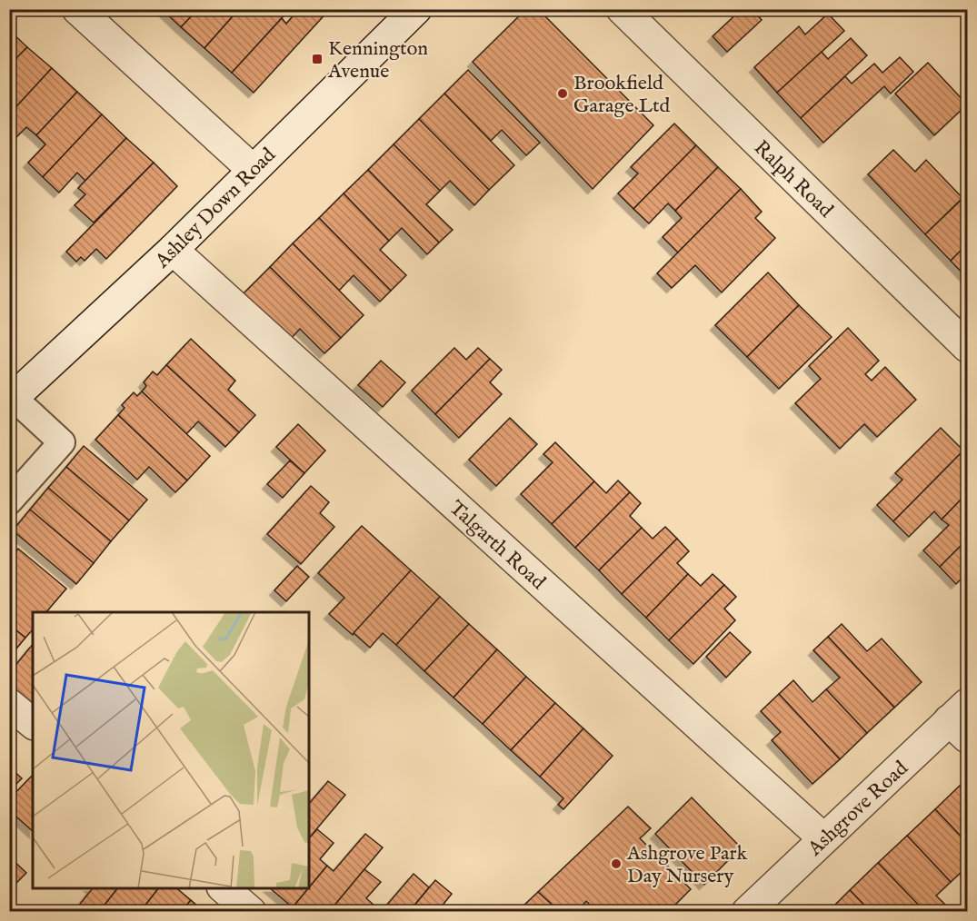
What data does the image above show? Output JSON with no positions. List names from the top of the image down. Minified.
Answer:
{"streets":{"street":["Ralph Road","Ashley Down Road","Talgarth Road","Ashgrove Road"]},"crossings":[["Ashley Down Road","Talgarth Road"],["Talgarth Road","Ashgrove Road"]],"places":{"transit":["Kennington Avenue"],"other":["Brookfield Garage Ltd","Ashgrove Park Day Nursery"]}}
